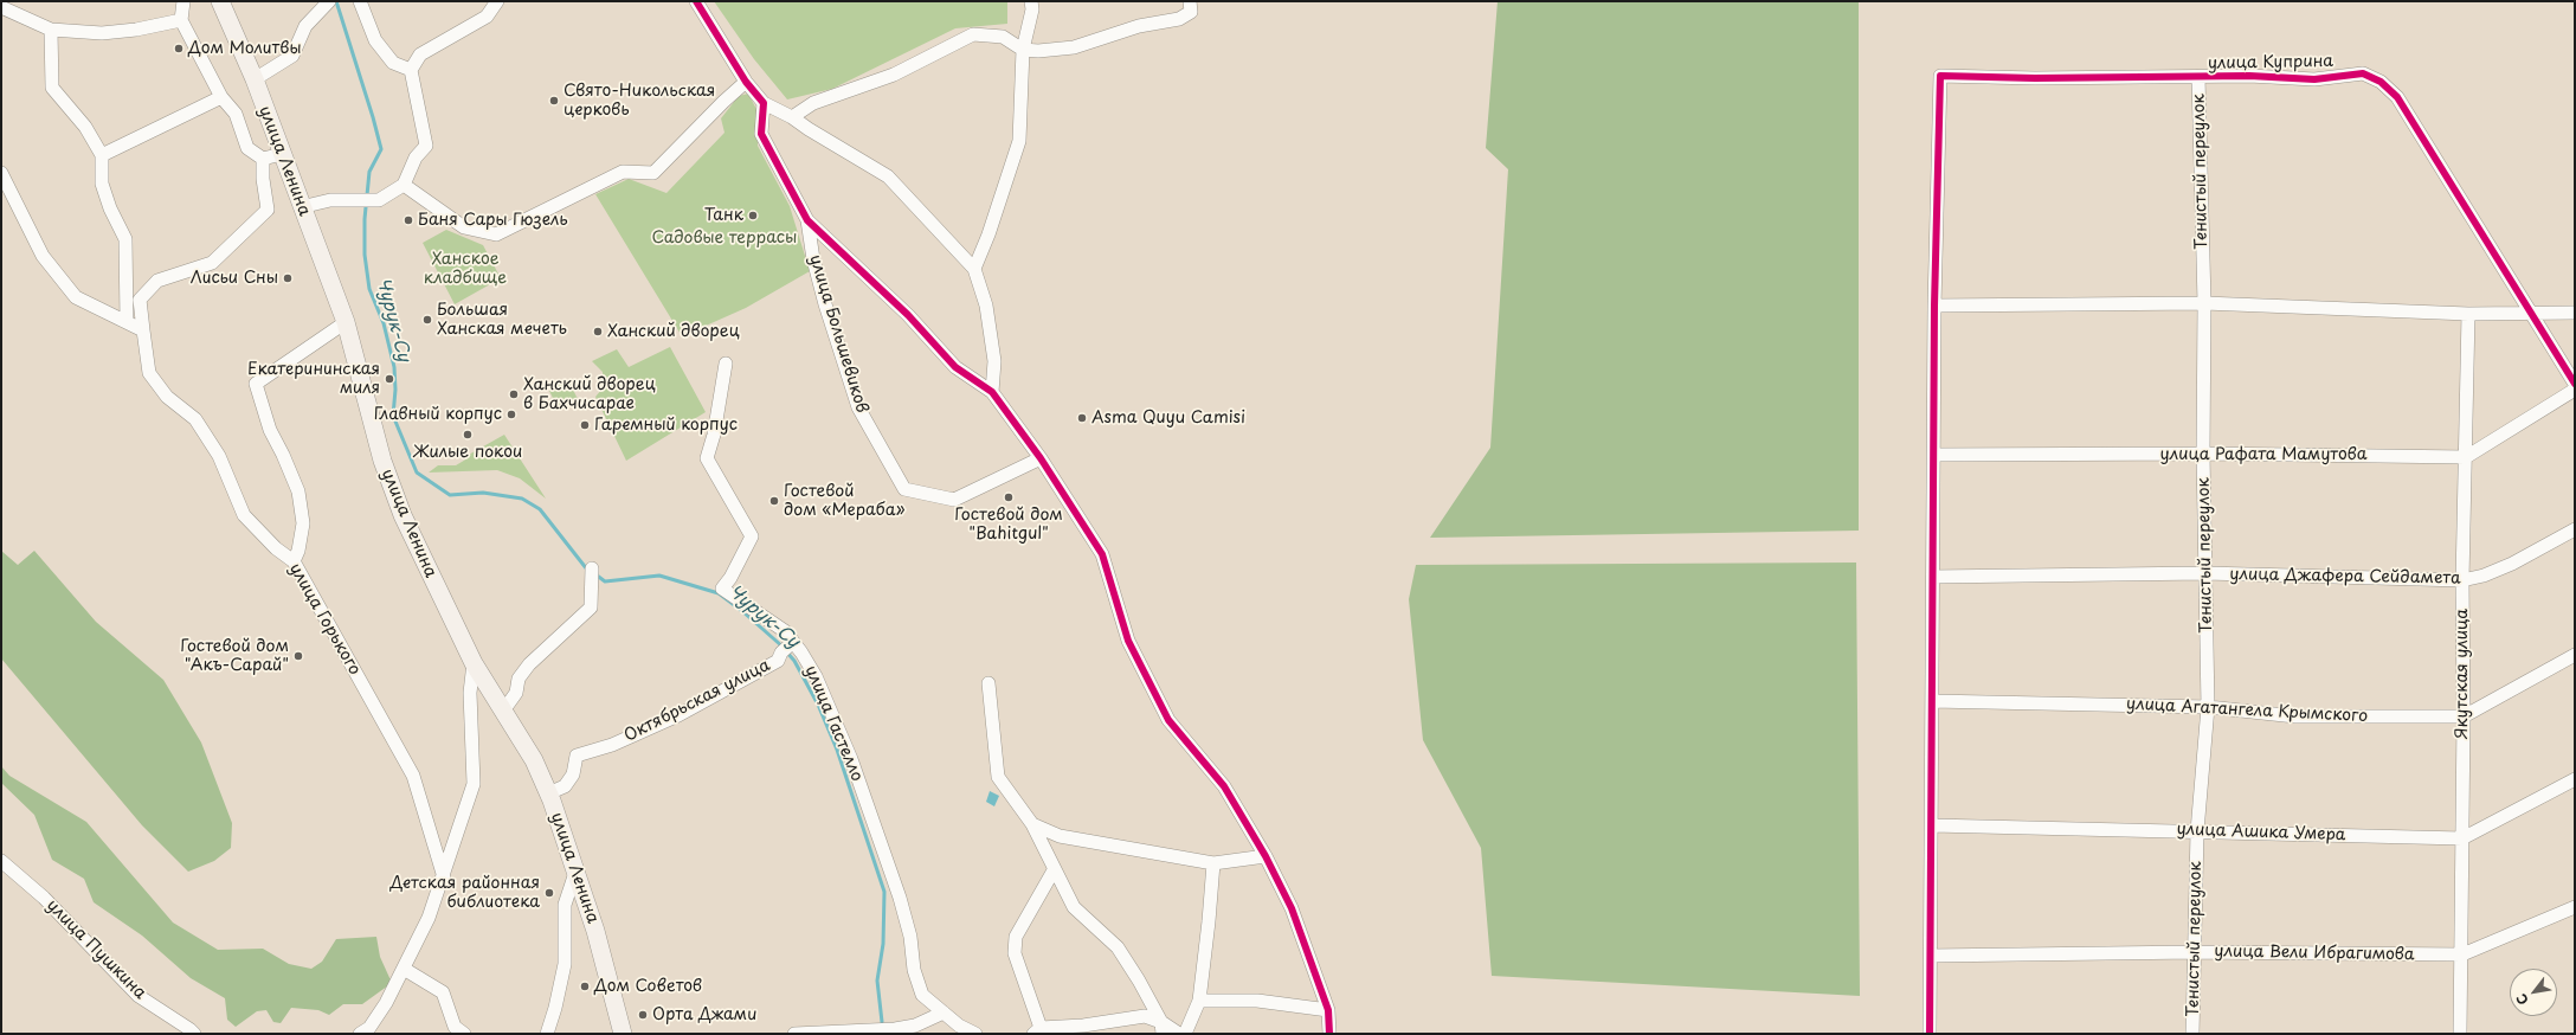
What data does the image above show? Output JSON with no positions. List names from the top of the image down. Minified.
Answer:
{"streets":{"main road":["улица Ленина"],"street":["улица Куприна","Тенистый переулок","улица Большевиков","улица Рафата Мамутова","улица Джафера Сейдамета","улица Горького","Якутская улица","Октябрьская улица","улица Агатангела Крымского","улица Гастелло","улица Ашика Умера","улица Пушкина","улица Вели Ибрагимова"]},"crossings":[["улица Куприна","Тенистый переулок"],["улица Ленина","Октябрьская улица"],["Тенистый переулок","улица Рафата Мамутова"],["Тенистый переулок","улица Джафера Сейдамета"],["Тенистый переулок","улица Агатангела Крымского"],["Тенистый переулок","улица Ашика Умера"],["Тенистый переулок","улица Вели Ибрагимова"],["улица Рафата Мамутова","Якутская улица"],["улица Джафера Сейдамета","Якутская улица"],["Якутская улица","улица Агатангела Крымского"],["Якутская улица","улица Ашика Умера"],["Якутская улица","улица Вели Ибрагимова"],["Октябрьская улица","улица Гастелло"]],"water":["Чурук-Су"],"parks":["Садовые террасы","Ханское кладбище"],"places":["Дом Молитвы","Свято-Никольская церковь","Танк","Баня Сары Гюзель","Лисьи Сны","Большая Ханская мечеть","Ханский дворец","Екатерининская миля","Ханский дворец в Бахчисарае","Главный корпус","Asma Quyu Camisi","Гаремный корпус","Жилые покои","Гостевой дом \"Bahitgul\"","Гостевой дом «Мераба»","Гостевой дом \"Акъ-Сарай\"","Детская районная библиотека","Дом Советов","Орта Джами"],"north":"bottom left"}
